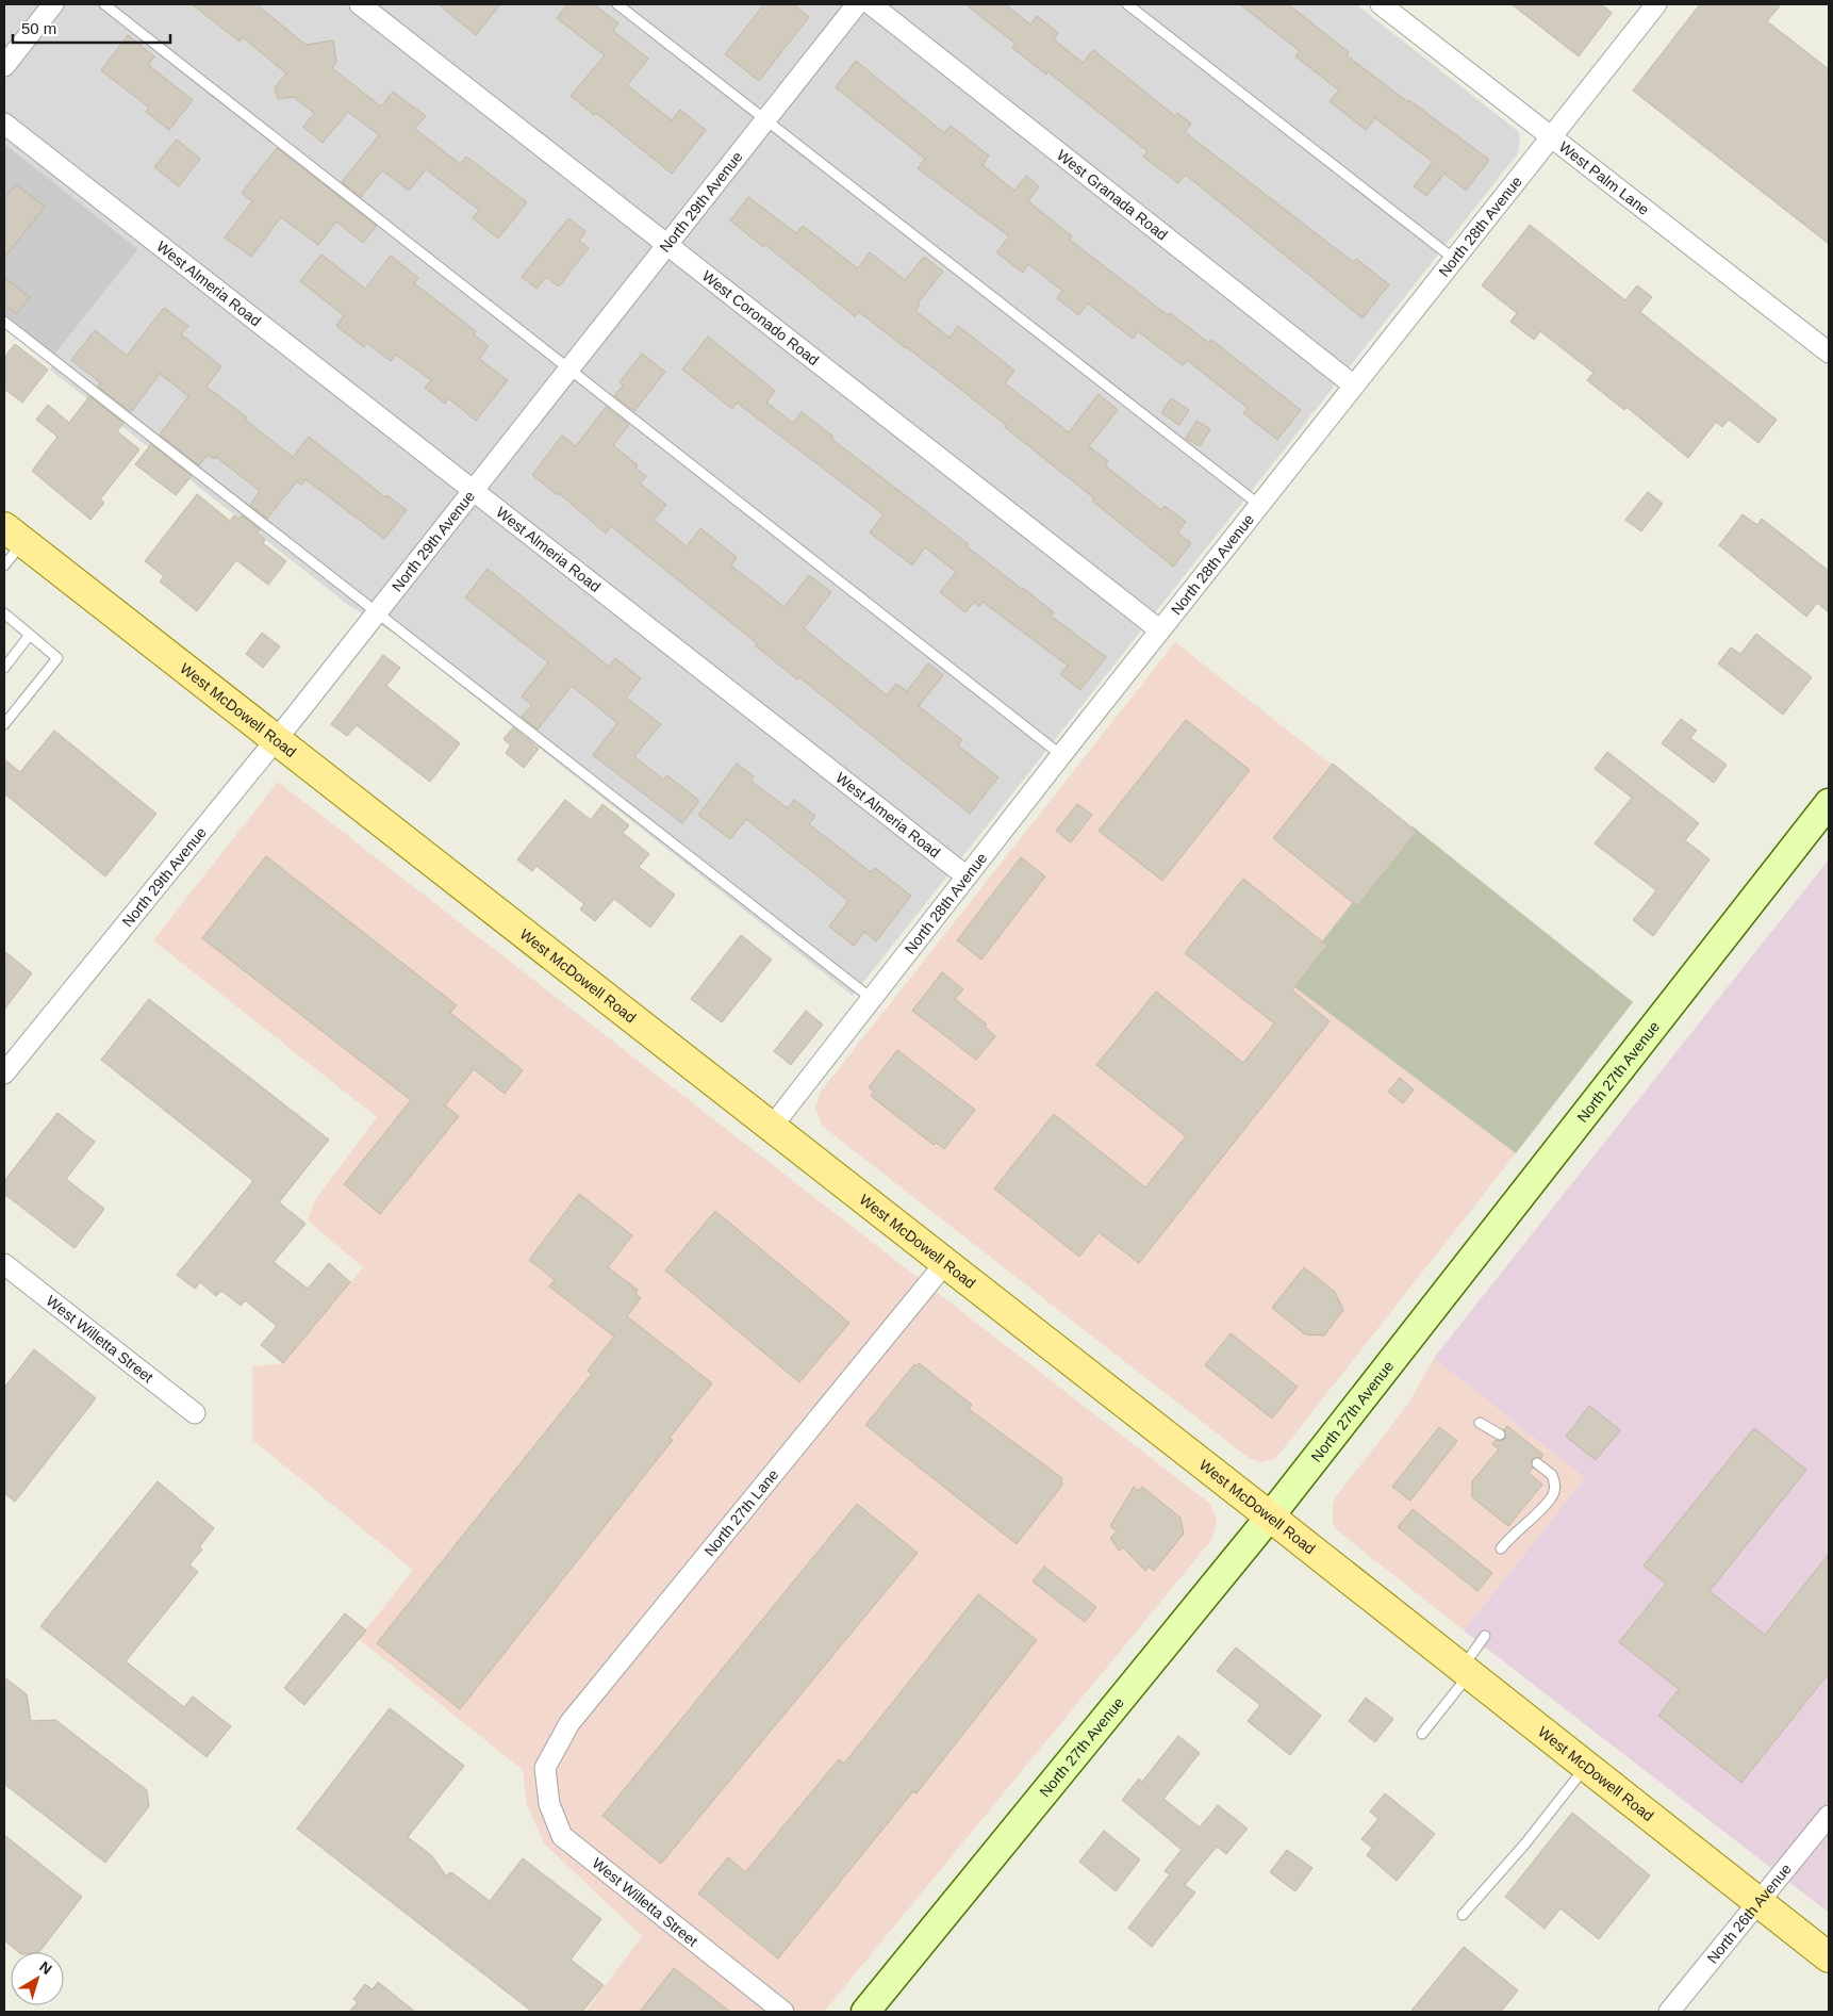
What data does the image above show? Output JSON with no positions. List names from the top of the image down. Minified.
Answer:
{"streets":{"main road":["West McDowell Road","North 27th Avenue"],"street":["West Palm Lane","West Granada Road","North 29th Avenue","North 28th Avenue","West Almeria Road","West Coronado Road","West Willetta Street","North 27th Lane","North 26th Avenue"]},"crossings":[["West Palm Lane","North 28th Avenue"],["West Granada Road","North 28th Avenue"],["North 29th Avenue","West Almeria Road"],["North 29th Avenue","West Coronado Road"],["North 29th Avenue","West McDowell Road"],["North 28th Avenue","West Almeria Road"],["North 28th Avenue","West Coronado Road"],["North 28th Avenue","West McDowell Road"],["West McDowell Road","North 27th Avenue"],["West McDowell Road","North 27th Lane"],["West McDowell Road","North 26th Avenue"],["West Willetta Street","North 27th Lane"]],"scale_bar":"50 m","north":"top right"}
